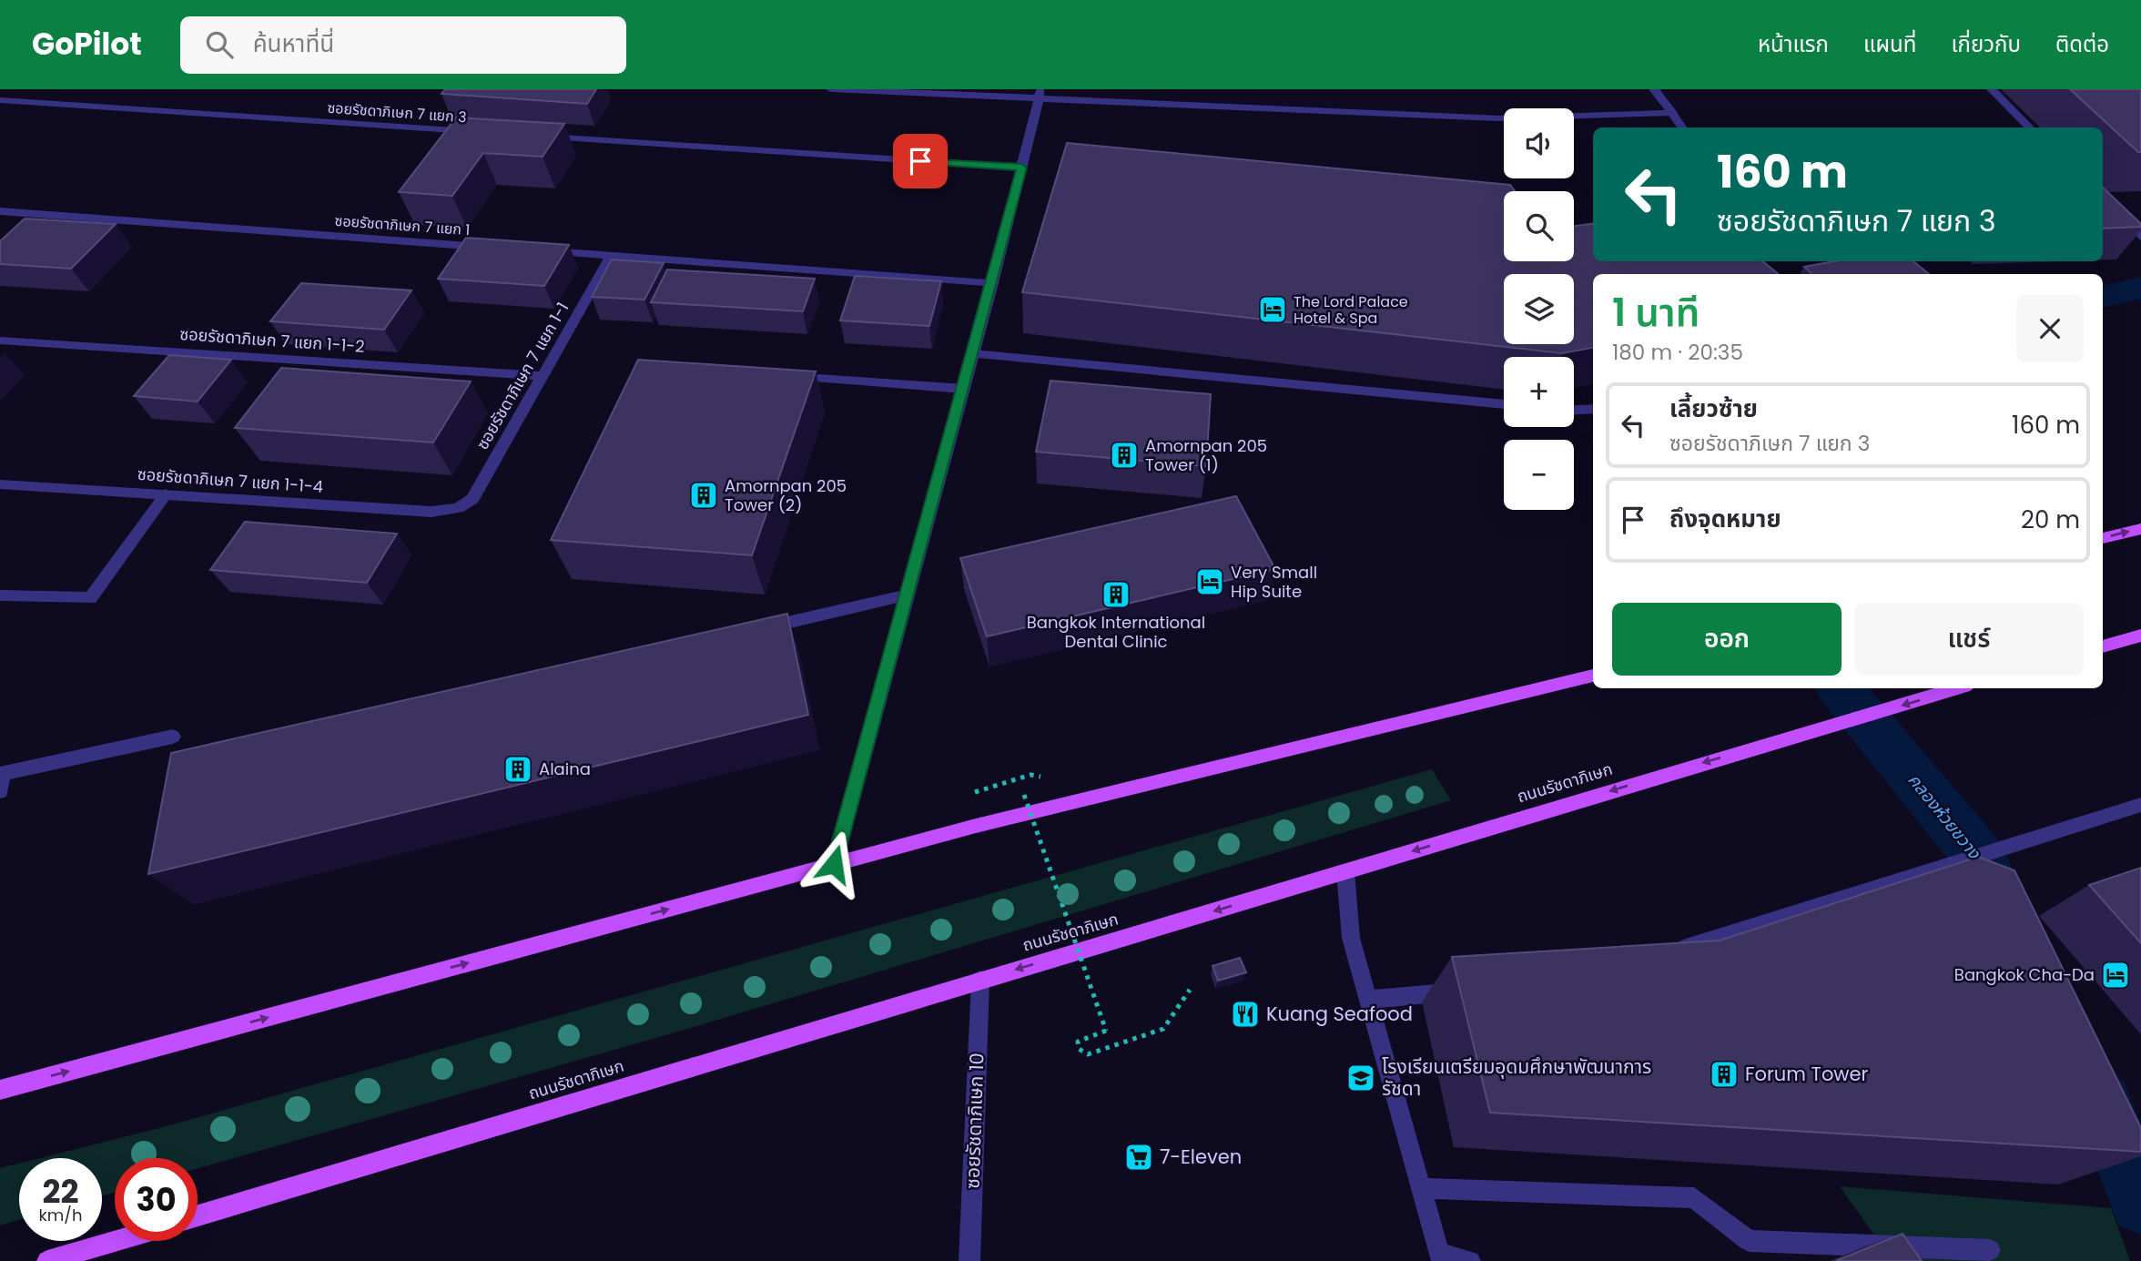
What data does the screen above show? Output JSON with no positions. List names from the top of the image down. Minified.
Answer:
{"streets":{"main road":["ถนนรัชดาภิเษก"],"street":["ซอยรัชดาภิเษก 7 แยก 3","ซอยรัชดาภิเษก 7 แยก 1","ซอยรัชดาภิเษก 7 แยก 1-1-2","ซอยรัชดาภิเษก 7 แยก 1-1","ซอยรัชดาภิเษก 7 แยก 1-1-4","ซอยรัชดาภิเษก 10"]},"crossings":[["ซอยรัชดาภิเษก 7 แยก 1-1-2","ซอยรัชดาภิเษก 7 แยก 1-1"],["ซอยรัชดาภิเษก 7 แยก 1-1","ซอยรัชดาภิเษก 7 แยก 1-1-4"],["ถนนรัชดาภิเษก","ซอยรัชดาภิเษก 10"]],"water":["คลองห้วยขวาง"],"places":{"hotel":["The Lord Palace Hotel & Spa","Very Small Hip Suite","Bangkok Cha-Da"],"building":["Amornpan 205 Tower (1)","Amornpan 205 Tower (2)","Bangkok International Dental Clinic","Alaina","Forum Tower"],"restaurant":["Kuang Seafood"],"school or university":["โรงเรียนเตรียมอุดมศึกษาพัฒนาการ รัชดา"],"supermarket":["7-Eleven"]},"page":{"header":"GoPilot","search":"ค้นหาที่นี่","nav":["หน้าแรก","แผนที่","เกี่ยวกับ","ติดต่อ"],"map_buttons":["+","−"],"turn":["160 m","ซอยรัชดาภิเษก 7 แยก 3"],"heading":["1 นาที","180 m · 20:35"],"list":[{"name":"เลี้ยวซ้าย","note":"ซอยรัชดาภิเษก 7 แยก 3","value":"160 m"},{"name":"ถึงจุดหมาย","value":"20 m"}],"buttons":["ออก","แชร์"],"speed":"22 km/h","limit":"30"}}
